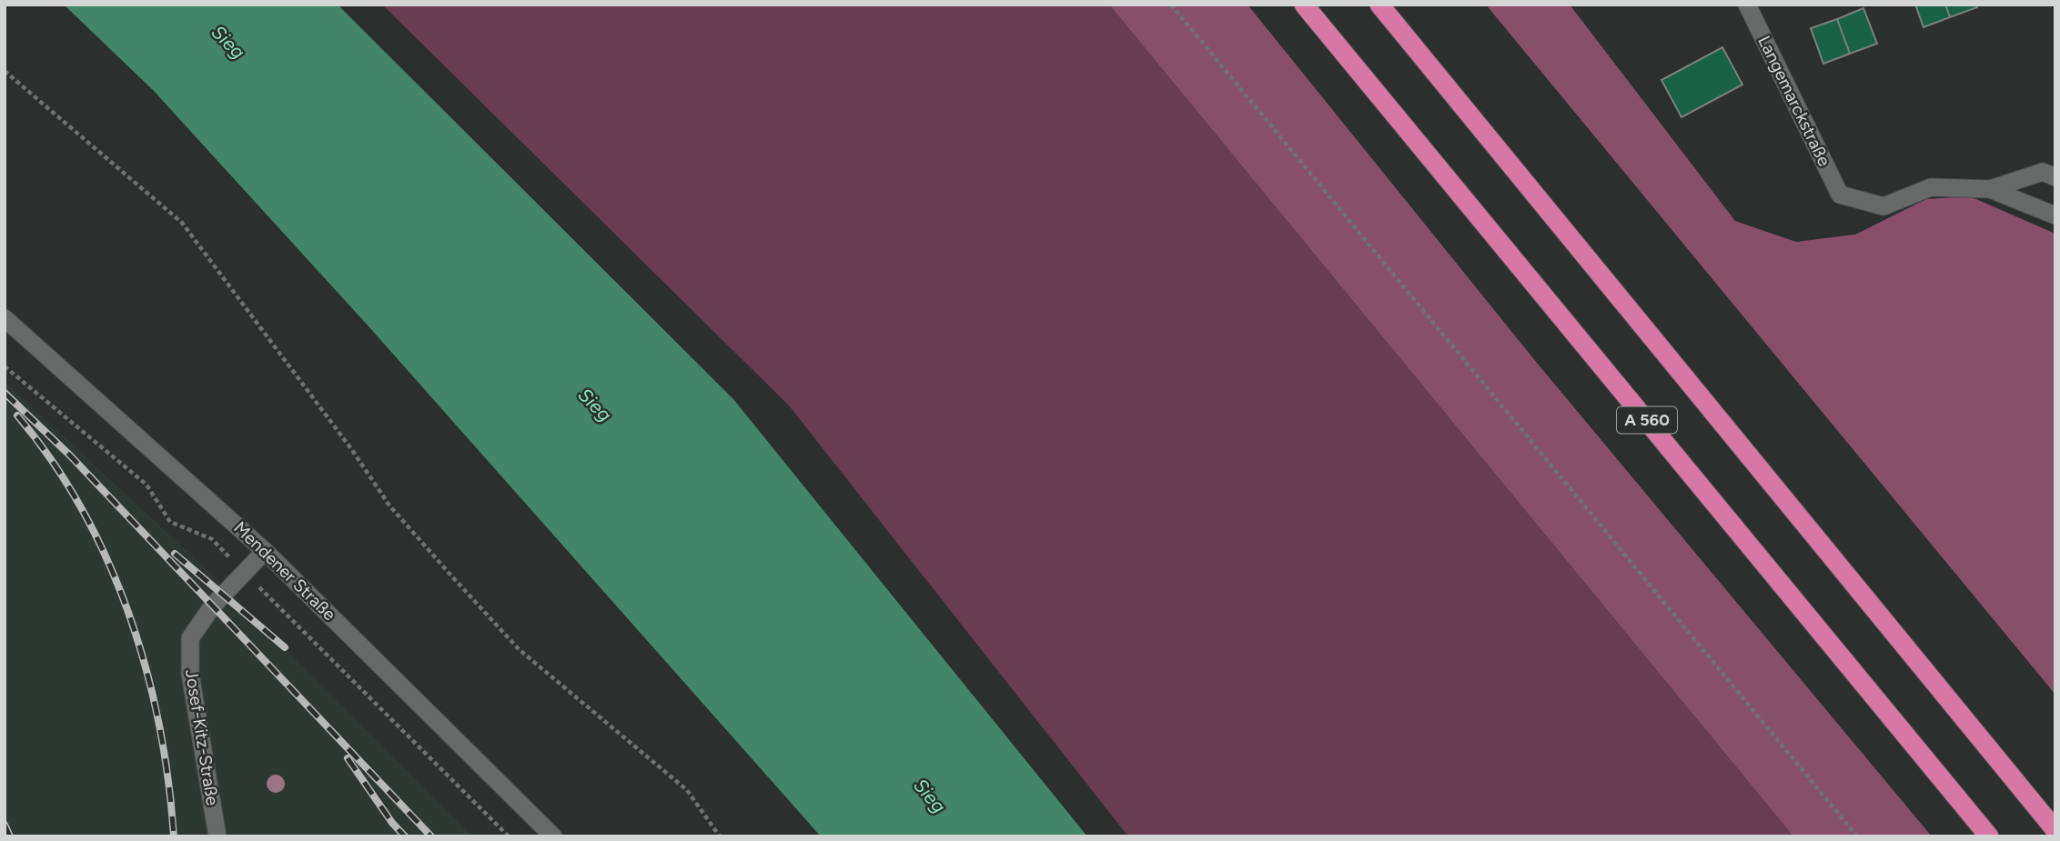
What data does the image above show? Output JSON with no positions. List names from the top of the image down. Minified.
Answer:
{"streets":{"highway":["A 560"],"street":["Langemarckstraße","Mendener Straße","Josef-Kitz-Straße"]},"crossings":[["Mendener Straße","Josef-Kitz-Straße"]],"water":["Sieg"]}
